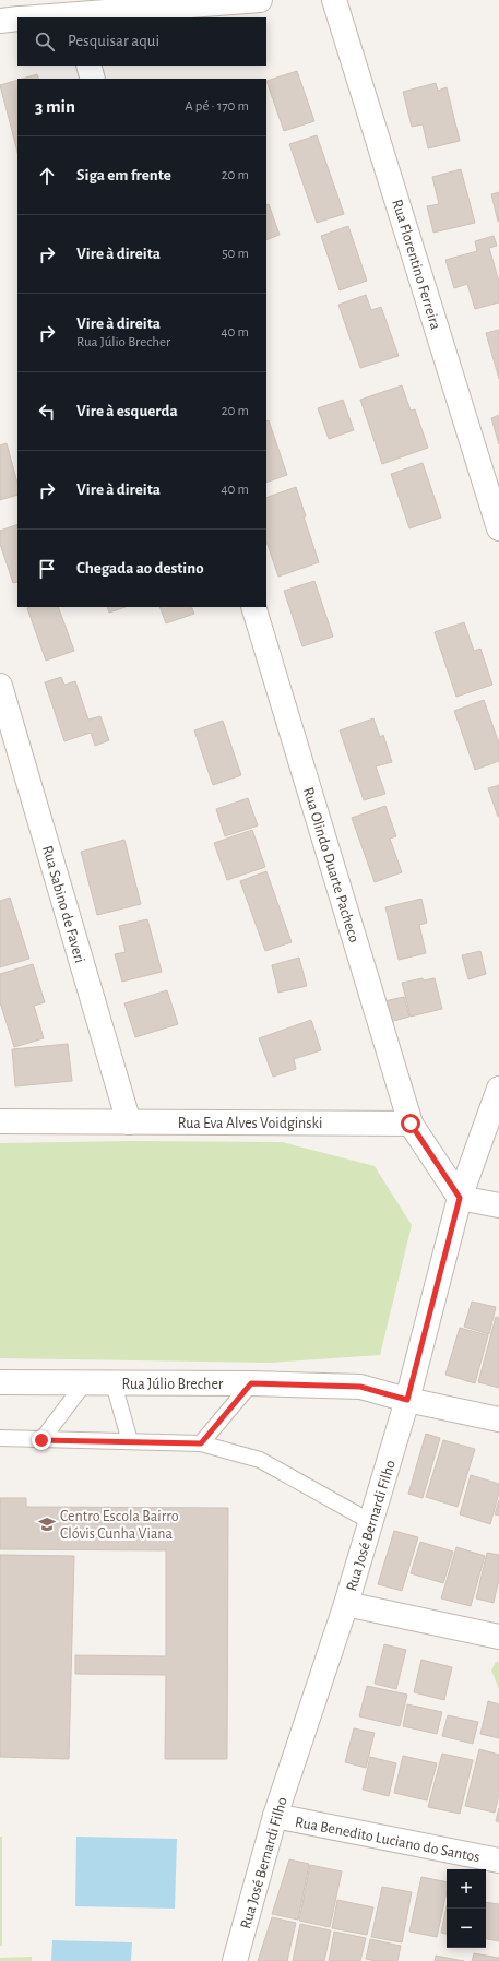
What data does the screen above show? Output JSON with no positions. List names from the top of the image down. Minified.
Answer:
{"streets":{"street":["Rua Florentino Ferreira","Rua Olindo Duarte Pacheco","Rua Sabino de Faveri","Rua Eva Alves Voidginski","Rua Júlio Brecher","Rua José Bernardi Filho","Rua Benedito Luciano do Santos"]},"crossings":[["Rua Olindo Duarte Pacheco","Rua Eva Alves Voidginski"],["Rua Sabino de Faveri","Rua Eva Alves Voidginski"],["Rua Júlio Brecher","Rua José Bernardi Filho"],["Rua José Bernardi Filho","Rua Benedito Luciano do Santos"]],"places":{"school or university":["Centro Escola Bairro Clóvis Cunha Viana"]},"page":{"search":"Pesquisar aqui","heading":["3 min","A pé · 170 m"],"list":[["Siga em frente","20 m"],["Vire à direita","50 m"],["Vire à direita","Rua Júlio Brecher","40 m"],["Vire à esquerda","20 m"],["Vire à direita","40 m"],"Chegada ao destino"],"map_buttons":["+","−"]}}
